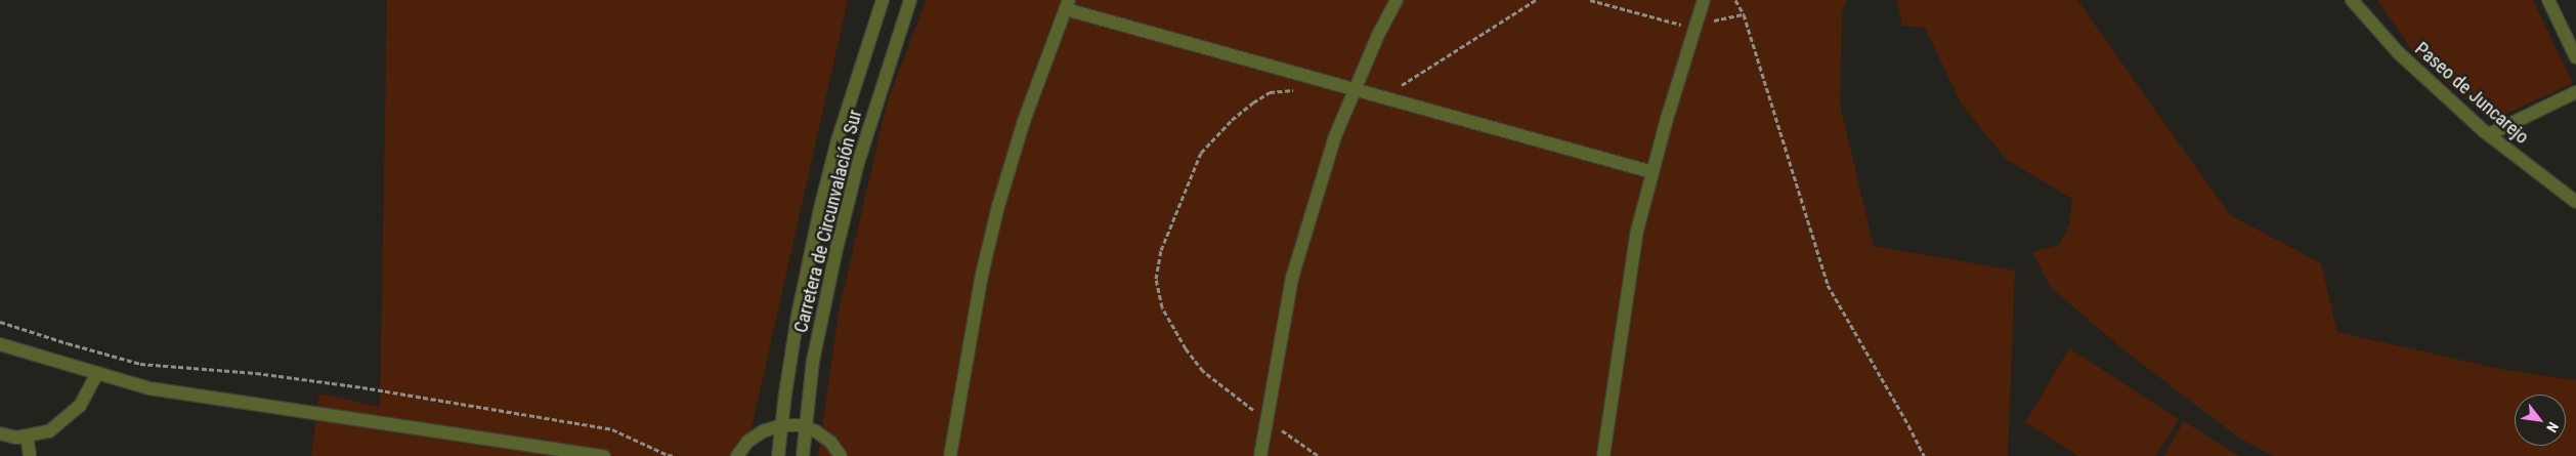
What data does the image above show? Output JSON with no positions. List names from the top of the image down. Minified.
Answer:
{"streets":{"street":["Paseo de Juncarejo","Carretera de Circunvalación Sur"]},"north":"bottom right"}
